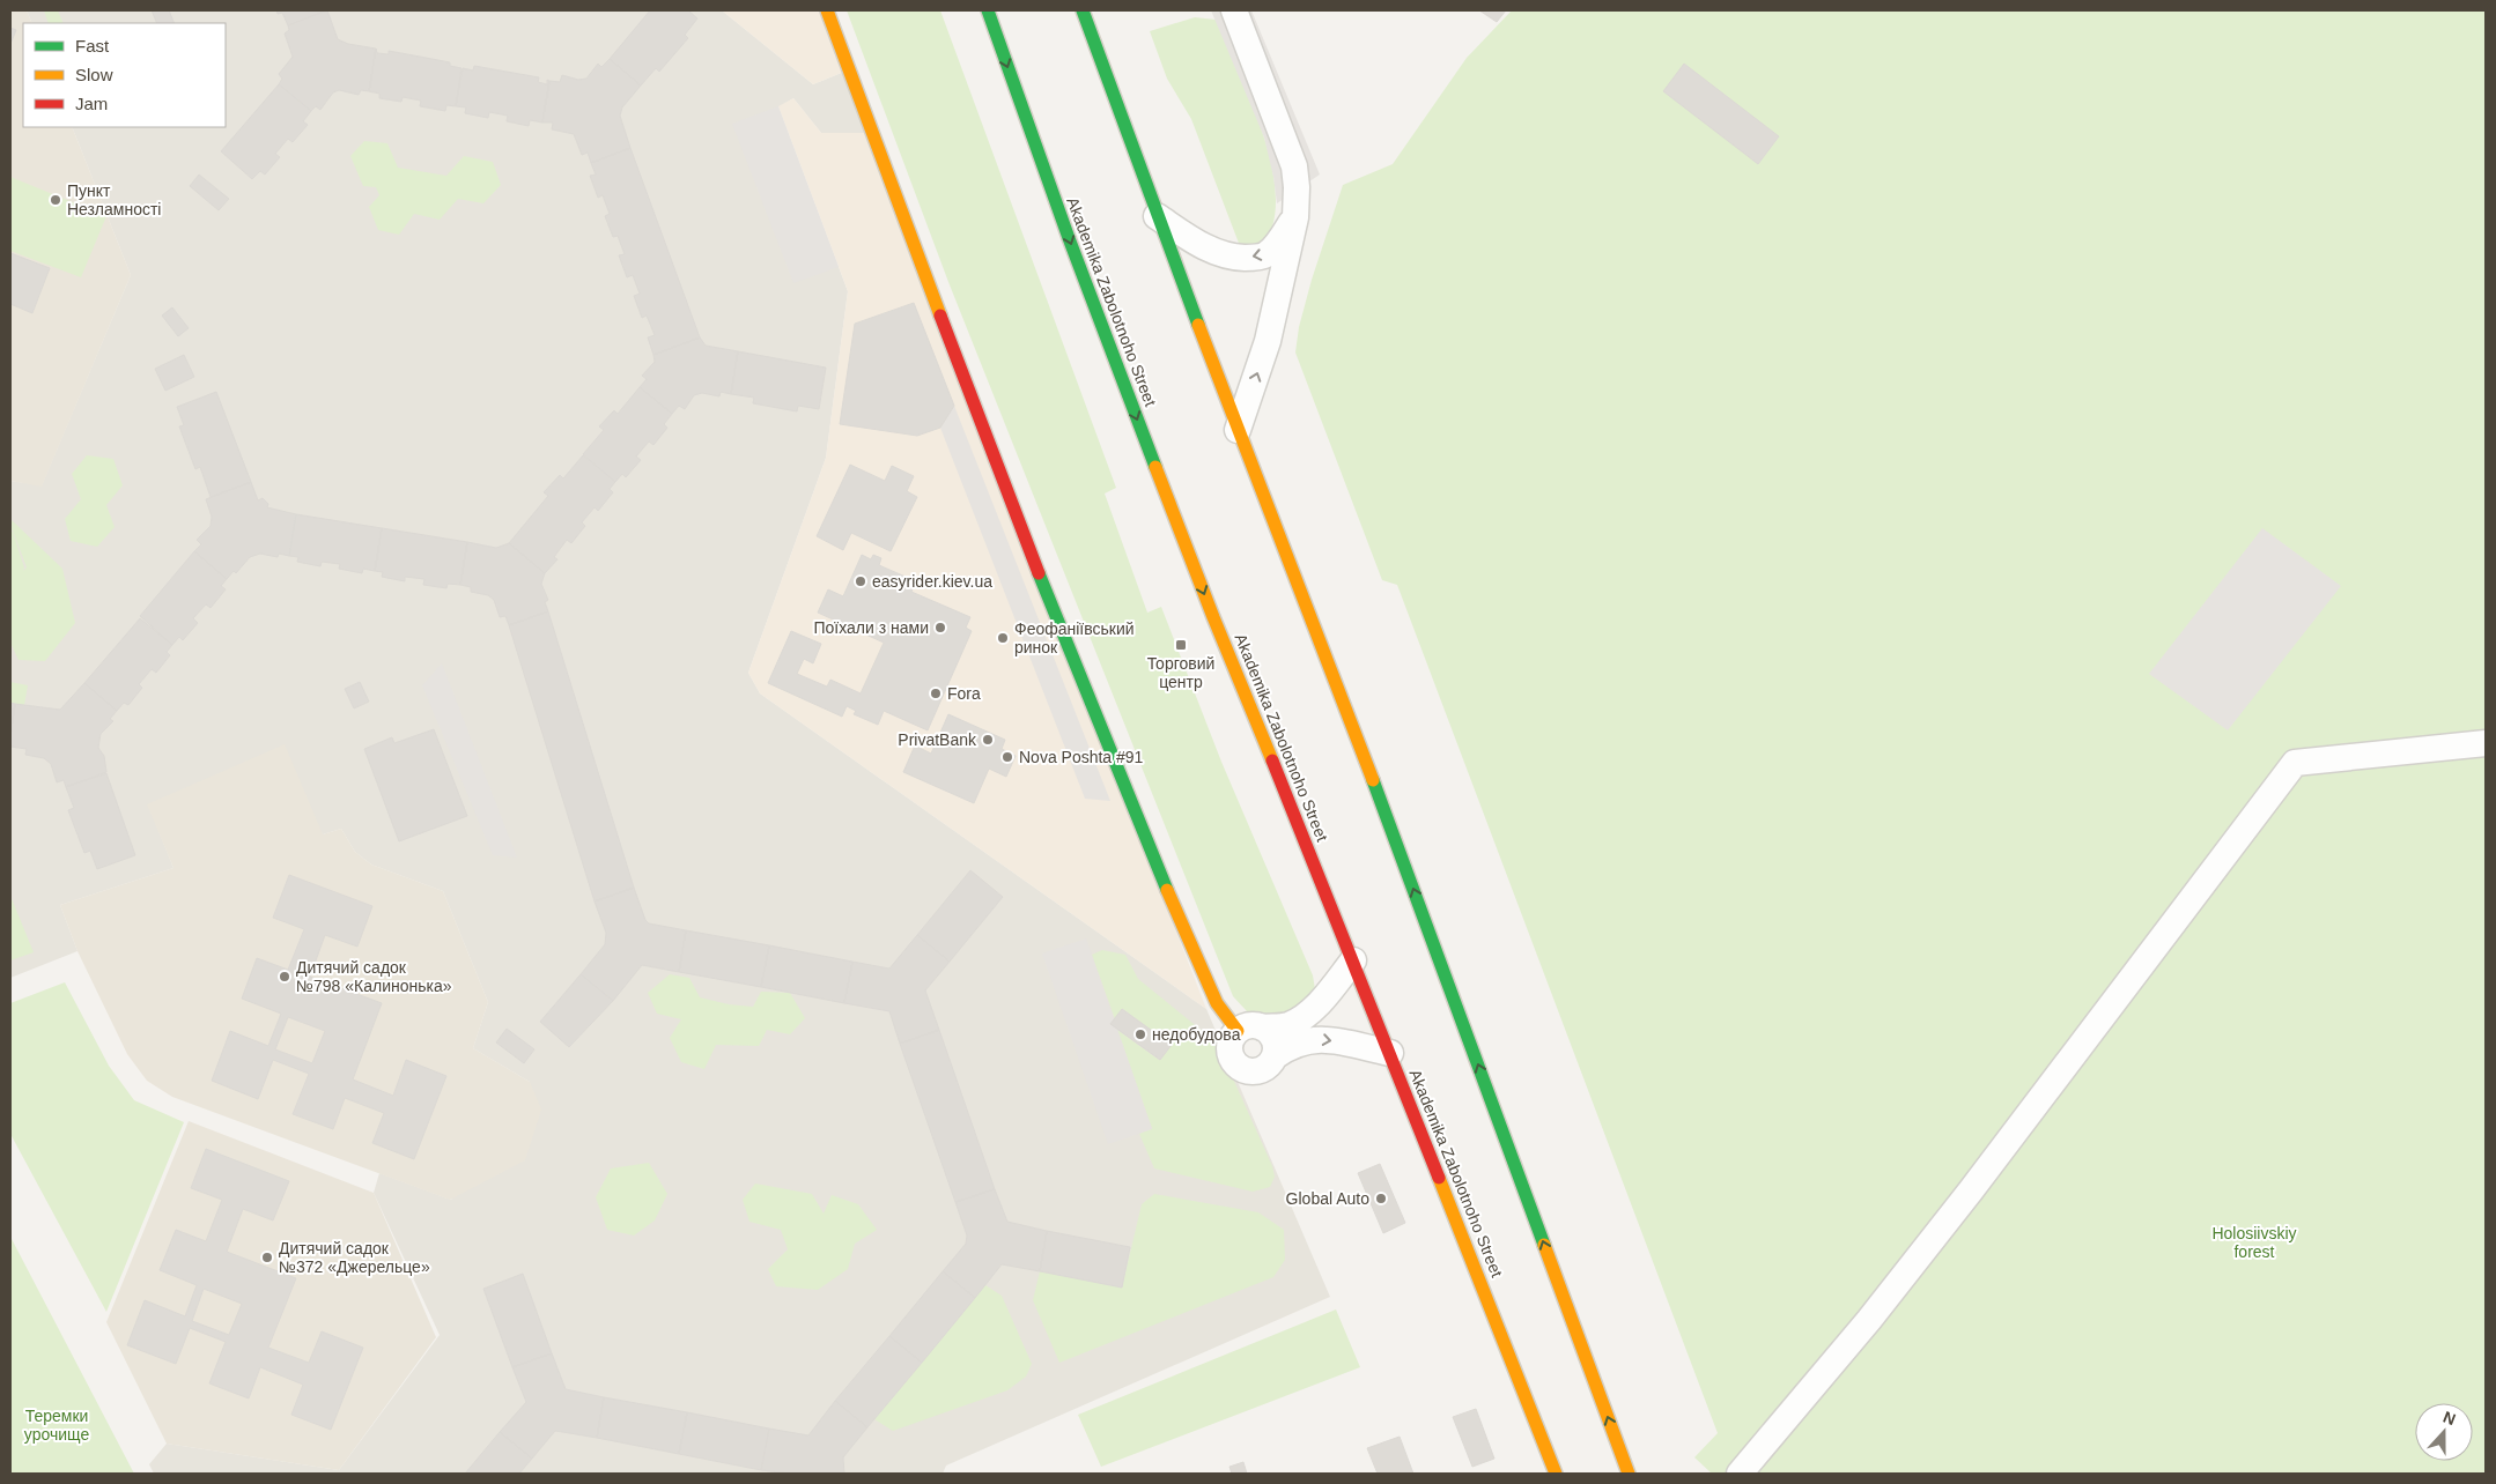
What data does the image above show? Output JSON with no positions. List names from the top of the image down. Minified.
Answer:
{"streets":{"main road":["Akademika Zabolotnoho Street"]},"parks":["Holosiivskiy forest","Теремки урочище"],"places":{"other":["Пункт Незламності","easyrider.kiev.ua","Поїхали з нами","Феофаніївський ринок","Fora","PrivatBank","Nova Poshta #91","Дитячий садок №798 «Калинонька»","недобудова","Global Auto","Дитячий садок №372 «Джерельце»"],"transit":["Торговий центр"]},"legend":["Fast","Slow","Jam"],"north":"top"}
